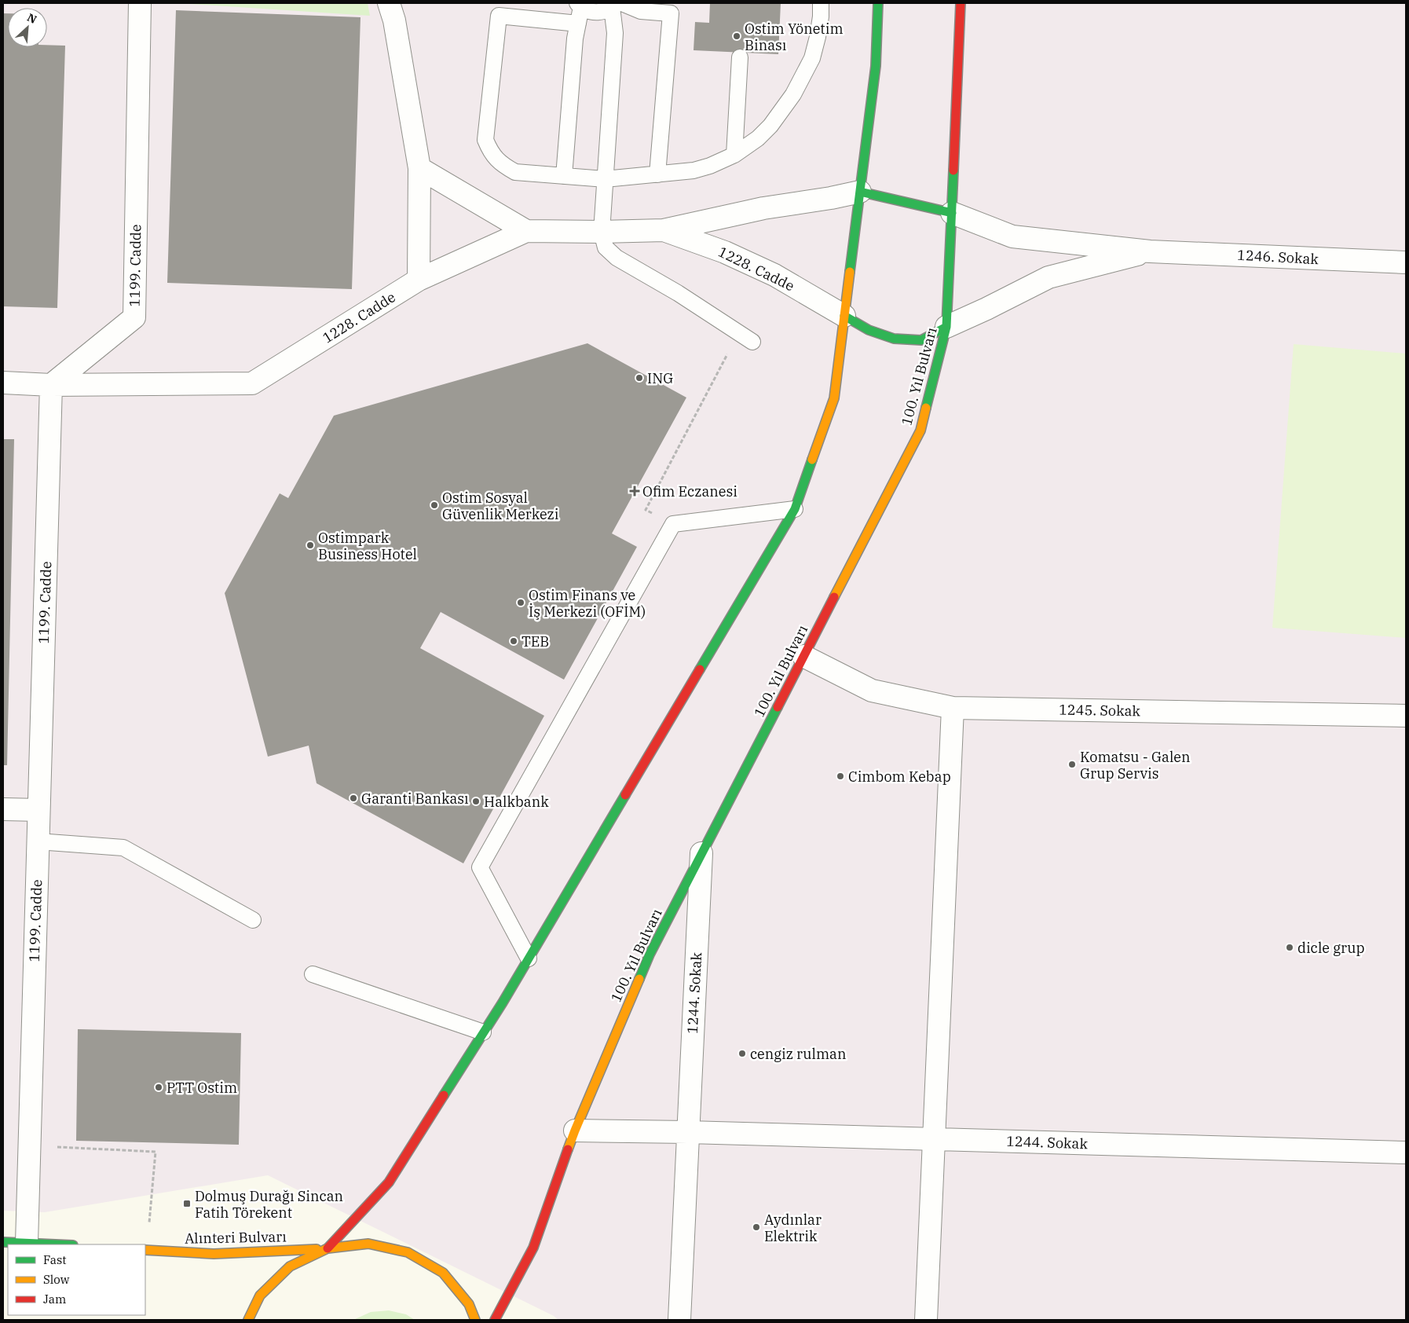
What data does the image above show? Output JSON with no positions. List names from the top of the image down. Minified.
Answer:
{"streets":{"main road":["100. Yıl Bulvarı","Alınteri Bulvarı"],"street":["1246. Sokak","1199. Cadde","1228. Cadde","1245. Sokak","1244. Sokak"]},"crossings":[["1246. Sokak","100. Yıl Bulvarı"],["1199. Cadde","1228. Cadde"],["100. Yıl Bulvarı","1245. Sokak"],["100. Yıl Bulvarı","1244. Sokak"]],"places":{"other":["Ostim Yönetim Binası","ING","Ostim Sosyal Güvenlik Merkezi","Ostimpark Business Hotel","Ostim Finans ve İş Merkezi (OFİM)","TEB","Komatsu - Galen Grup Servis","Cimbom Kebap","Garanti Bankası","Halkbank","dicle grup","cengiz rulman","PTT Ostim","Aydınlar Elektrik"],"health":["Ofim Eczanesi"],"transit":["Dolmuş Durağı Sincan Fatih Törekent"]},"legend":["Fast","Slow","Jam"],"north":"top right"}
